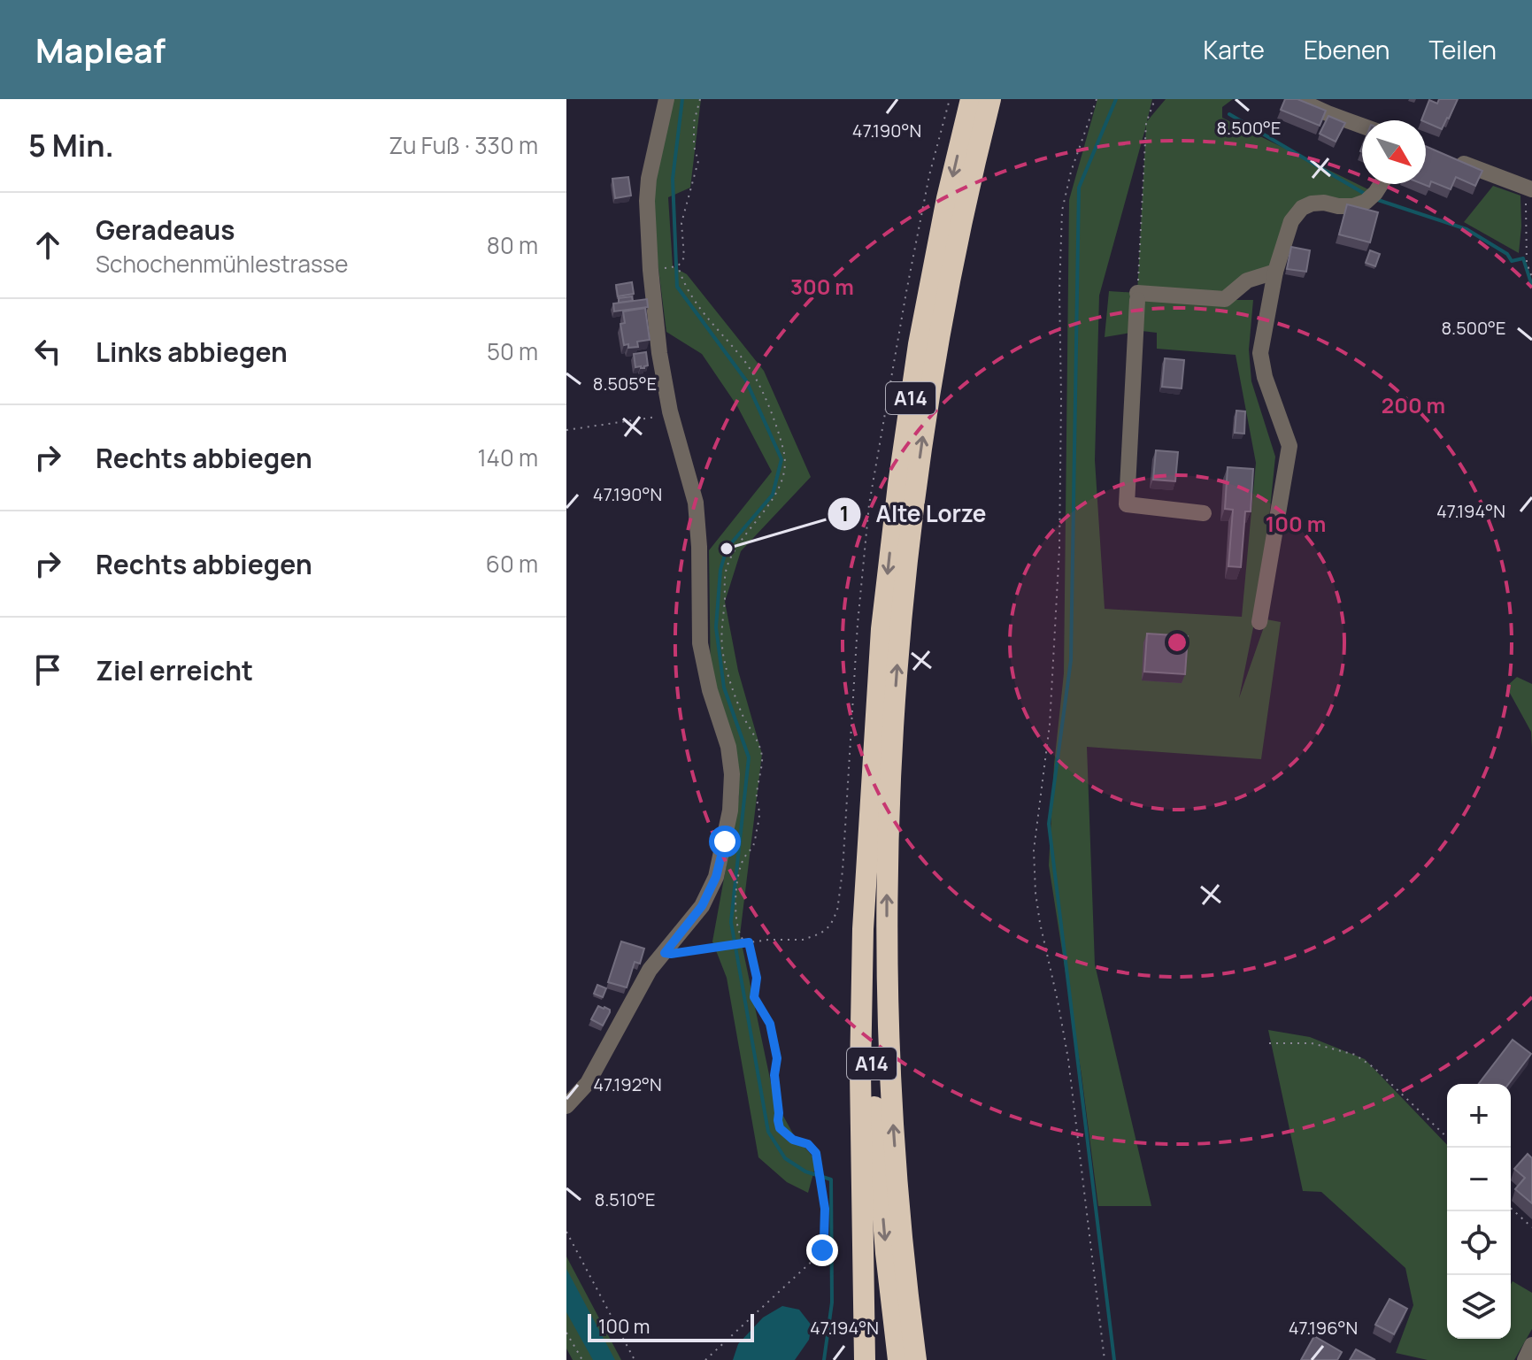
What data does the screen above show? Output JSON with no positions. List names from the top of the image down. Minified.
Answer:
{"streets":{"highway":["A14"]},"places":["Alte Lorze"],"scale_bar":"100 m","north":"bottom right","page":{"header":"Mapleaf","nav":["Karte","Ebenen","Teilen"],"heading":["5 Min.","Zu Fuß · 330 m"],"list":[["Geradeaus","Schochenmühlestrasse","80 m"],["Links abbiegen","50 m"],["Rechts abbiegen","140 m"],["Rechts abbiegen","60 m"],"Ziel erreicht"],"map_buttons":["+","−"],"scale":"100 m"},"coordinates":["8.500°E","47.190°N","8.505°E","47.194°N","47.192°N","8.510°E","47.196°N"],"rings":["300 m","200 m","100 m"]}
